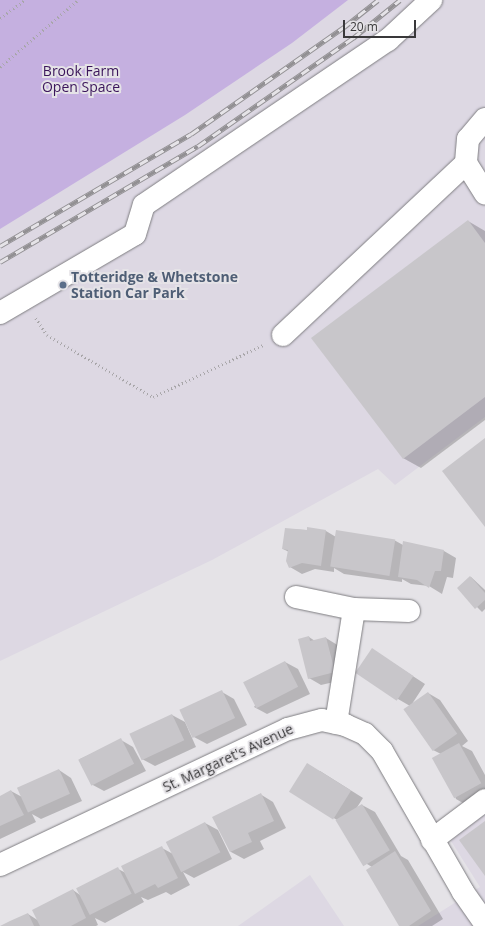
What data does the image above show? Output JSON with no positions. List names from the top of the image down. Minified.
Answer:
{"streets":{"street":["St. Margaret's Avenue"]},"parks":["Brook Farm Open Space"],"places":["Totteridge & Whetstone Station Car Park"],"scale_bar":"20 m"}
